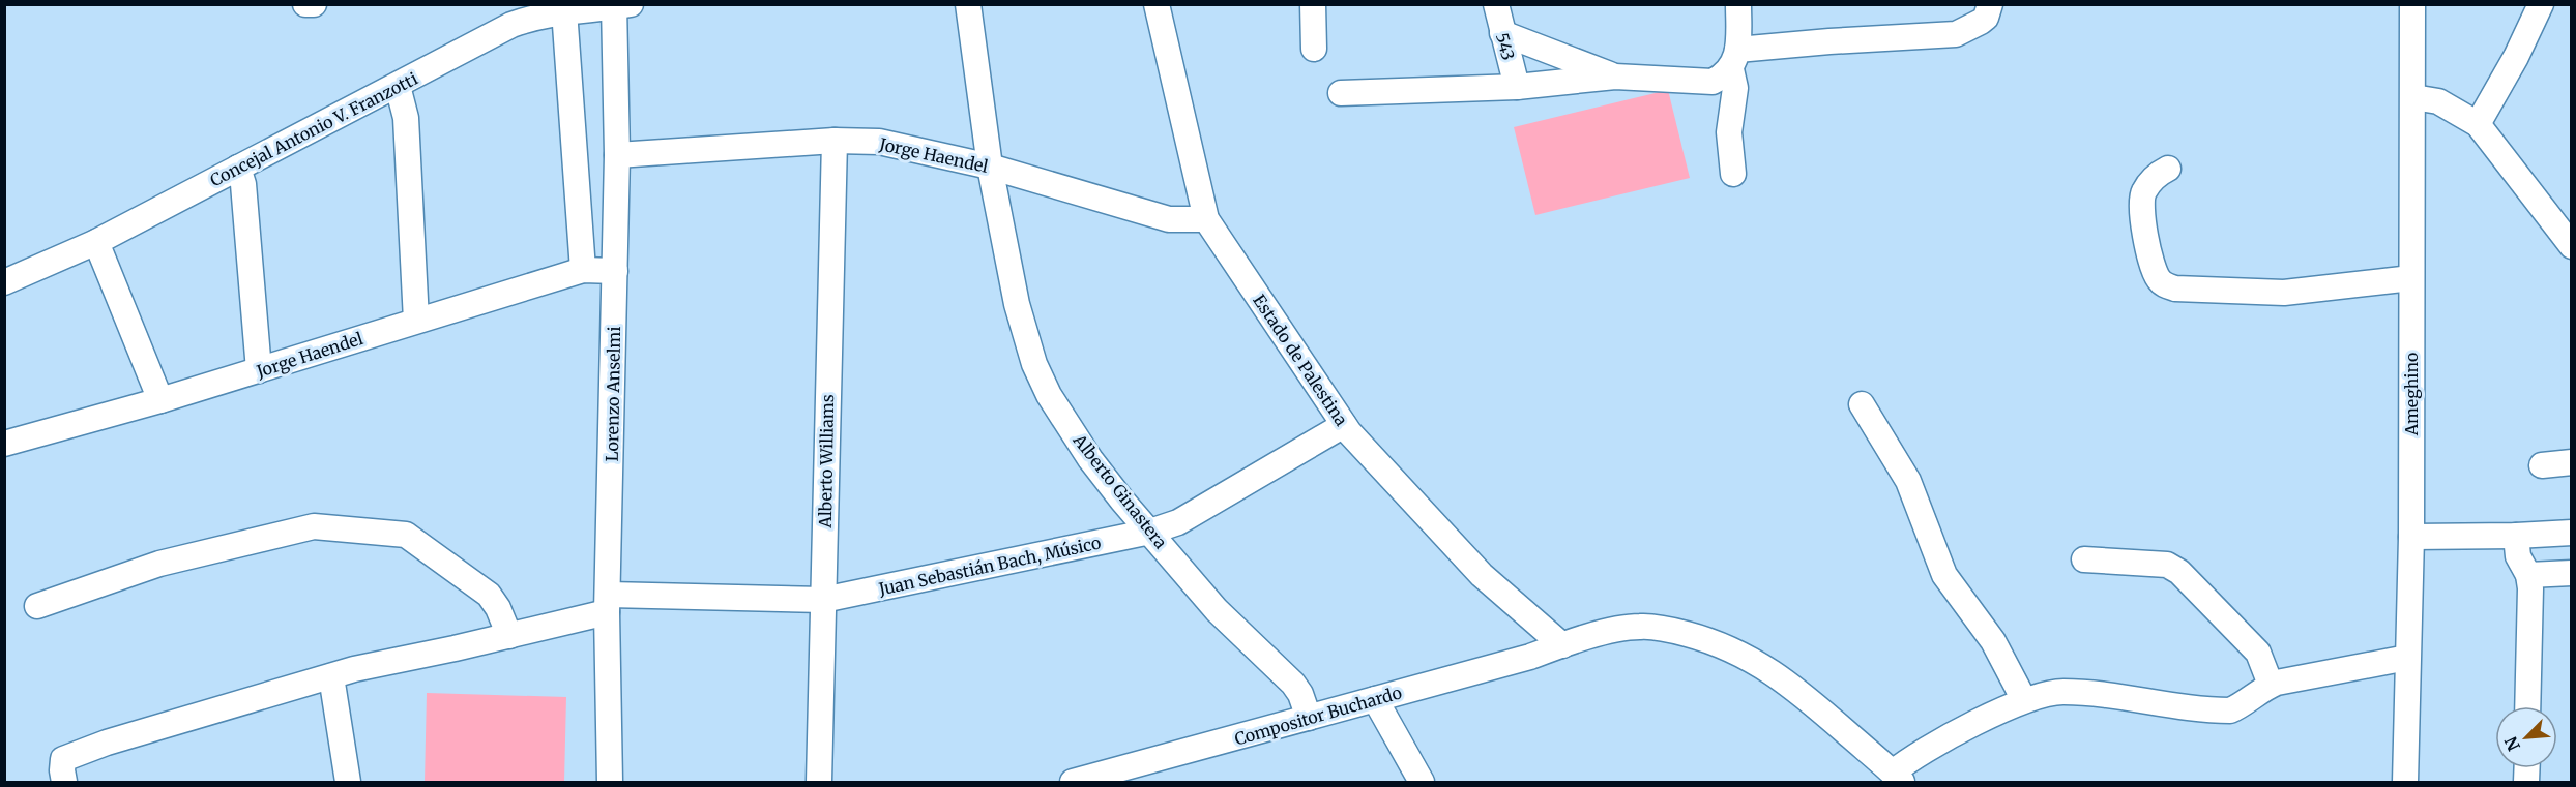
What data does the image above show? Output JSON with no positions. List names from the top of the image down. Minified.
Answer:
{"streets":{"street":["543","Concejal Antonio V. Franzotti","Jorge Haendel","Estado de Palestina","Lorenzo Anselmi","Ameghino","Alberto Williams","Alberto Ginastera","Juan Sebastián Bach, Músico","Compositor Buchardo"]},"crossings":[["Concejal Antonio V. Franzotti","Lorenzo Anselmi"],["Jorge Haendel","Estado de Palestina"],["Jorge Haendel","Lorenzo Anselmi"],["Jorge Haendel","Alberto Williams"],["Jorge Haendel","Alberto Ginastera"],["Estado de Palestina","Juan Sebastián Bach, Músico"],["Estado de Palestina","Compositor Buchardo"],["Lorenzo Anselmi","Juan Sebastián Bach, Músico"],["Alberto Williams","Juan Sebastián Bach, Músico"],["Alberto Ginastera","Juan Sebastián Bach, Músico"],["Alberto Ginastera","Compositor Buchardo"]],"north":"bottom left"}
